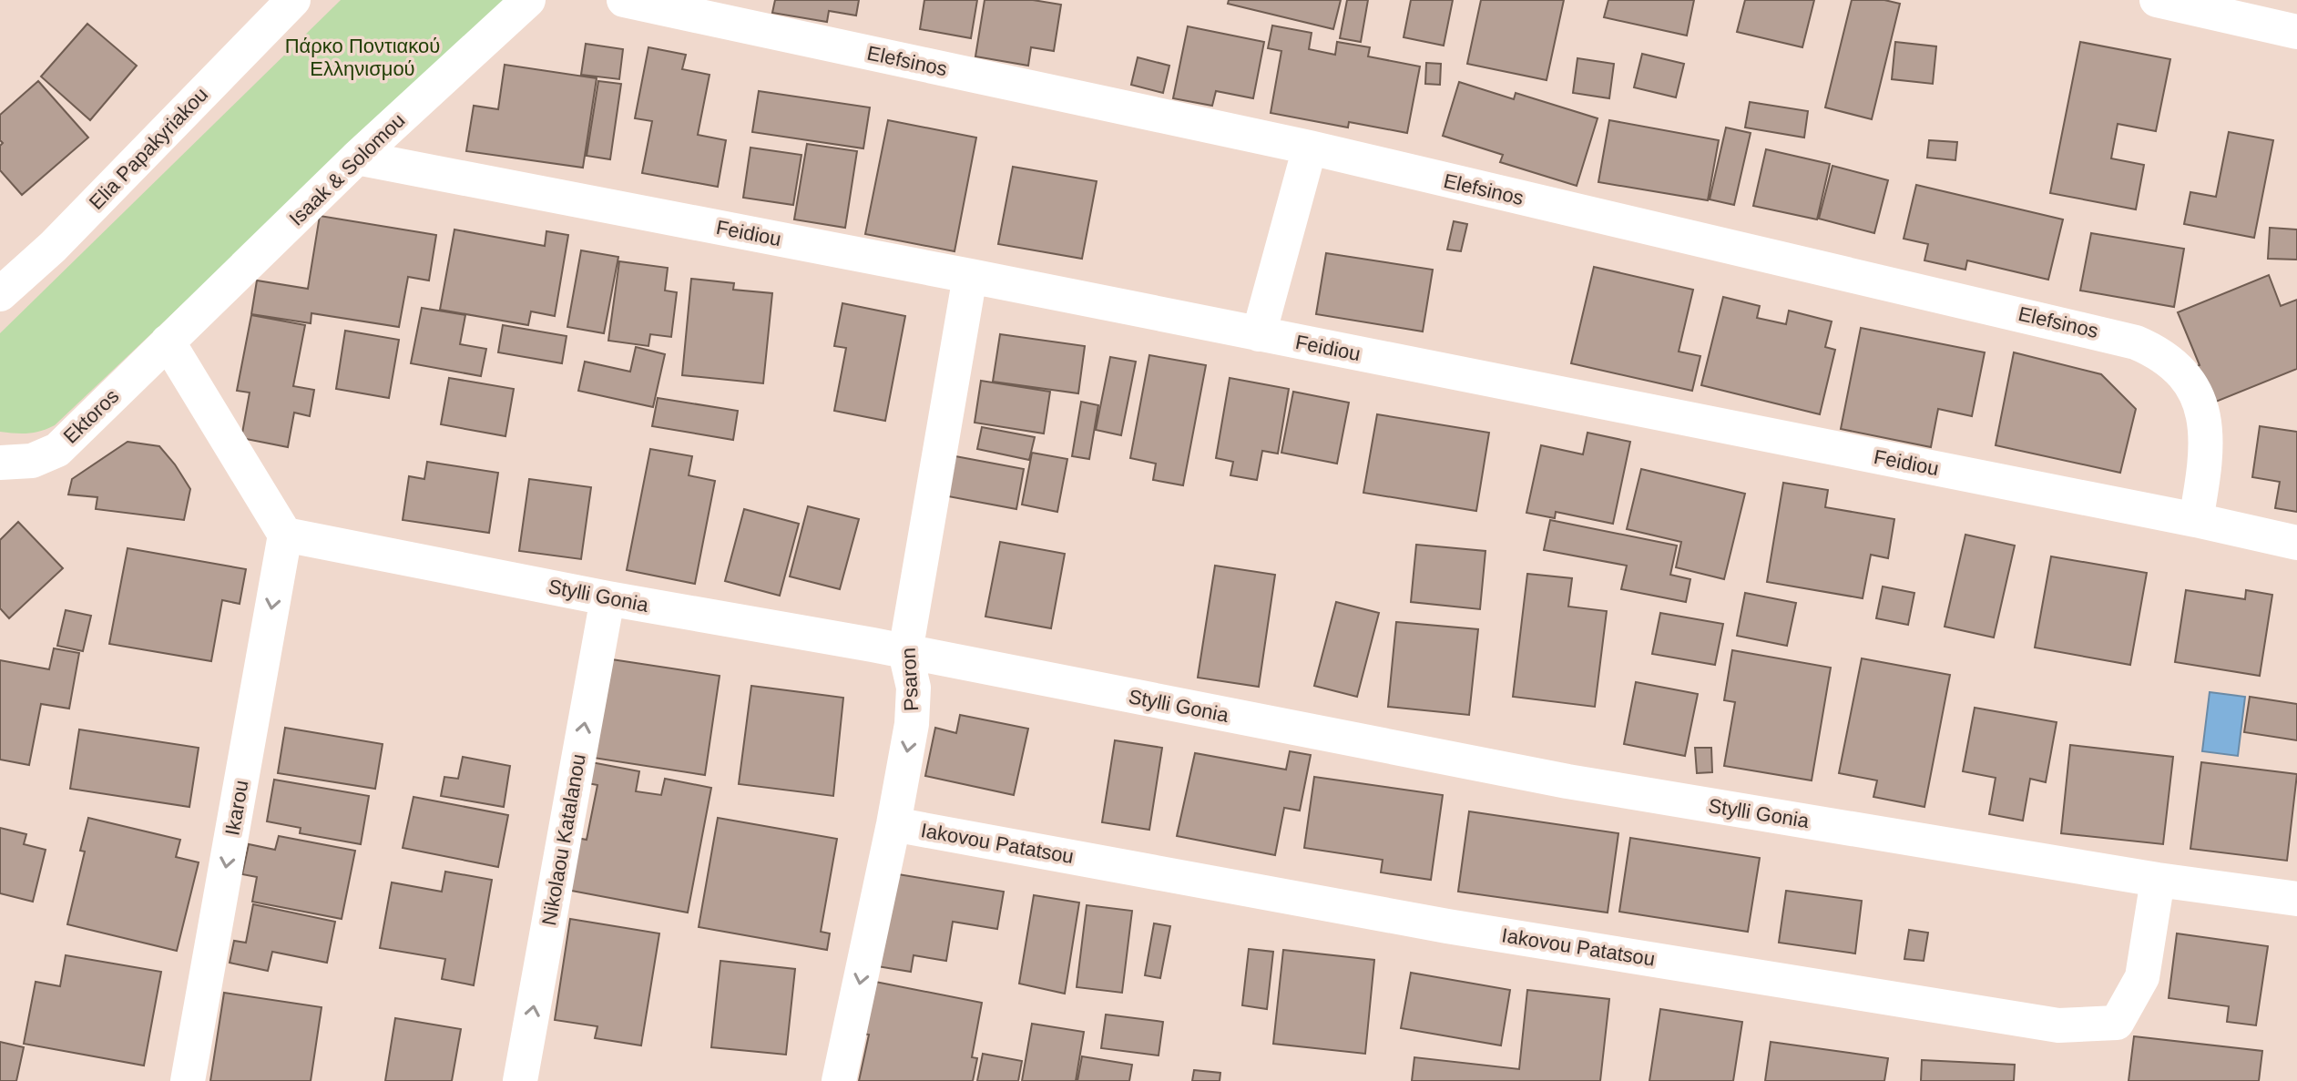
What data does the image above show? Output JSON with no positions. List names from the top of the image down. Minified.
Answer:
{"streets":{"street":["Elefsinos","Elia Papakyriakou","Isaak & Solomou","Feidiou","Ektoros","Stylli Gonia","Psaron","Ikarou","Nikolaou Katalanou","Iakovou Patatsou"]},"crossings":[["Elefsinos","Feidiou"],["Isaak & Solomou","Feidiou"],["Isaak & Solomou","Ektoros"],["Feidiou","Psaron"],["Stylli Gonia","Psaron"],["Stylli Gonia","Ikarou"],["Stylli Gonia","Nikolaou Katalanou"],["Stylli Gonia","Iakovou Patatsou"],["Psaron","Iakovou Patatsou"]],"one_way":["Psaron","Ikarou","Nikolaou Katalanou"],"parks":["Πάρκο Ποντιακού Ελληνισμού"]}
